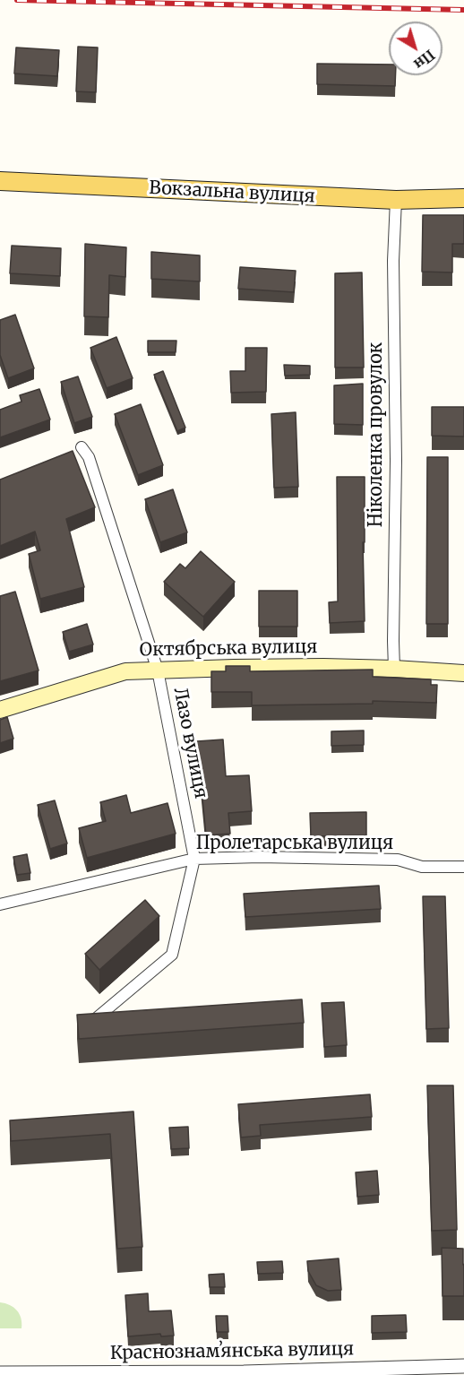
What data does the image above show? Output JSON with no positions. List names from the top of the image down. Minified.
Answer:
{"streets":{"main road":["Вокзальна вулиця","Октябрська вулиця"],"street":["Ніколенка провулок","Лазо вулиця","Пролетарська вулиця","Краснознамʼянська вулиця"]},"crossings":[["Вокзальна вулиця","Ніколенка провулок"],["Ніколенка провулок","Октябрська вулиця"],["Октябрська вулиця","Лазо вулиця"],["Лазо вулиця","Пролетарська вулиця"]],"north":"bottom right"}
